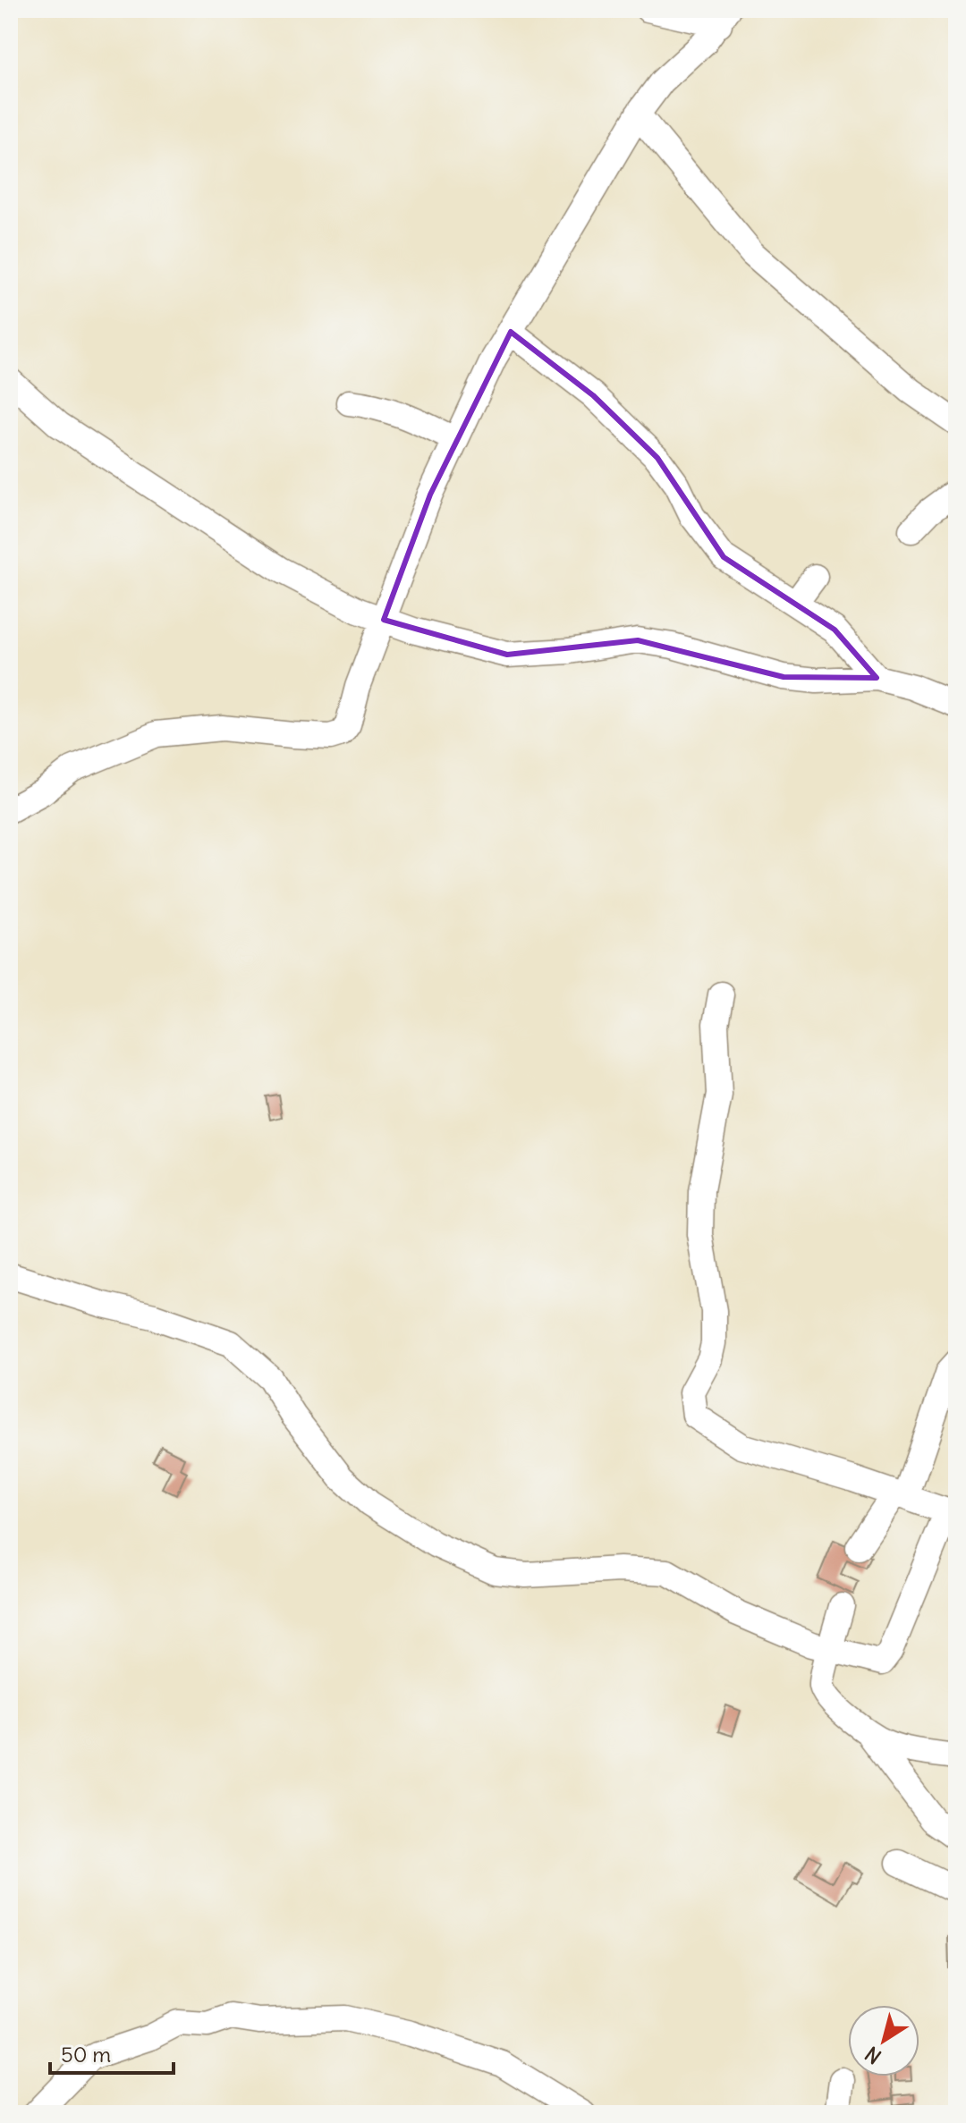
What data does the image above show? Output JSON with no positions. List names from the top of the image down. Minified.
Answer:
{"scale_bar":"50 m","north":"bottom left"}
